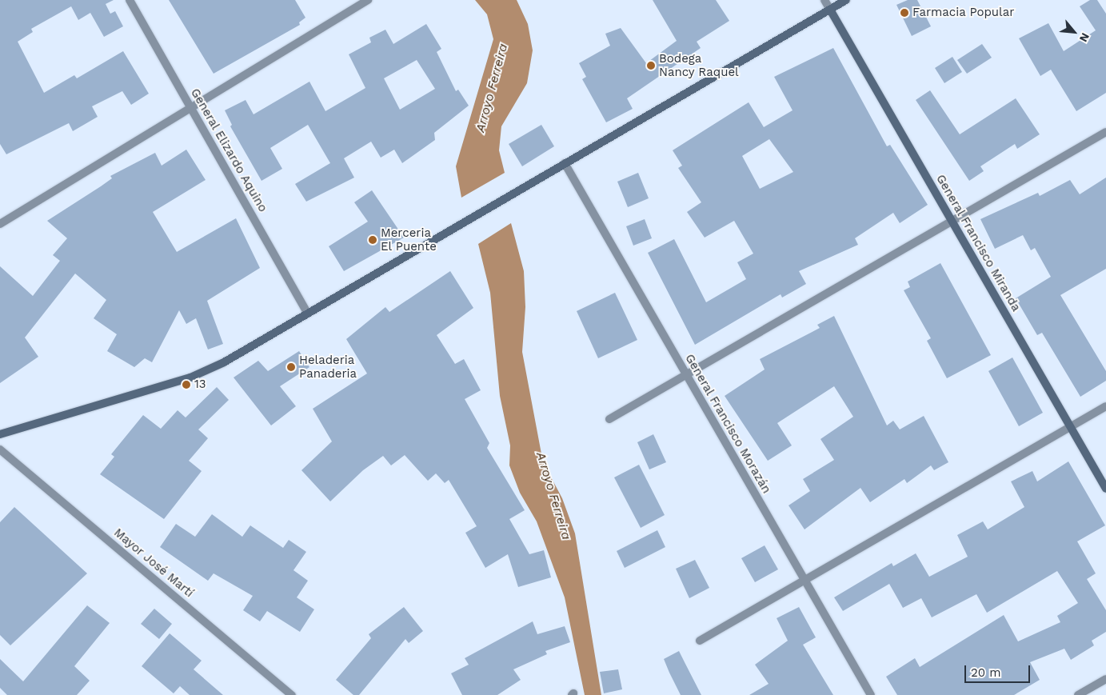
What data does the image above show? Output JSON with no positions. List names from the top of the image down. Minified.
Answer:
{"streets":{"street":["General Elizardo Aquino","General Francisco Miranda","General Francisco Morazán","Mayor José Martí"]},"water":["Arroyo Ferreira"],"places":["Farmacia Popular","Bodega Nancy Raquel","Merceria El Puente","Heladeria Panaderia","13"],"scale_bar":"20 m","north":"bottom right"}
